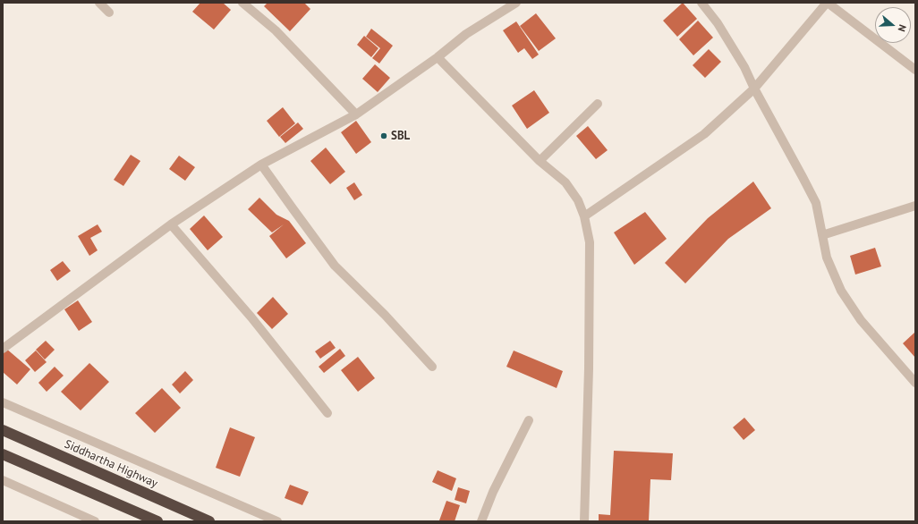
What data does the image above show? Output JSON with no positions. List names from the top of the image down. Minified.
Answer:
{"streets":{"highway":["Siddhartha Highway"]},"places":["SBL"],"north":"right"}
